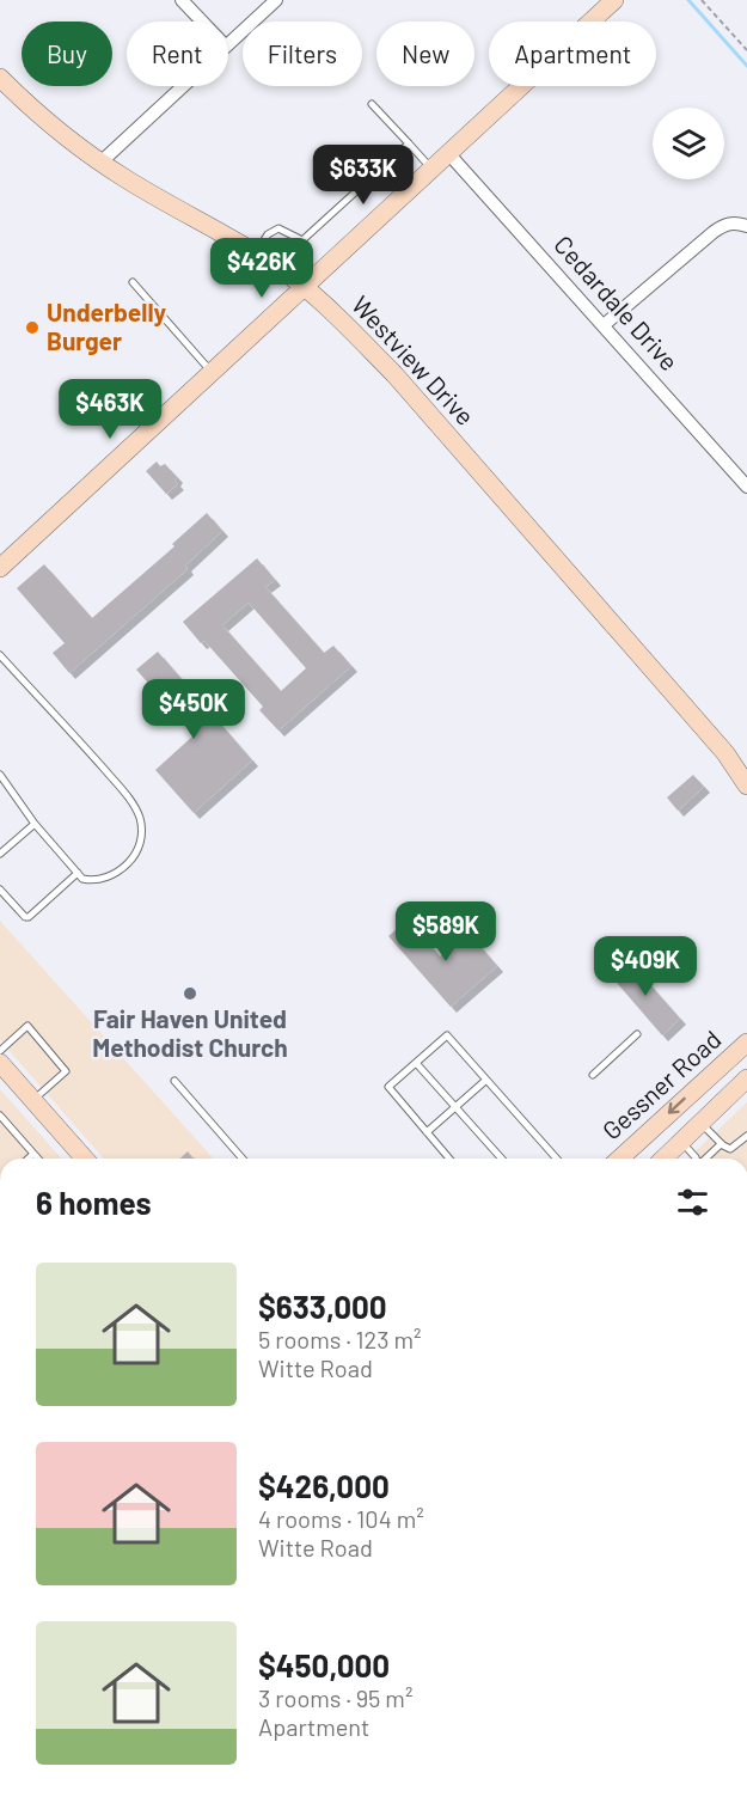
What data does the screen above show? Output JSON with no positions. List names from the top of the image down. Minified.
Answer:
{"streets":{"main road":["Westview Drive","Gessner Road"],"street":["Cedardale Drive"]},"places":["Underbelly Burger","Fair Haven United Methodist Church"],"page":{"chip":["Buy","Rent","Filters","New","Apartment"],"price":["$633K","$426K","$463K","$450K","$589K","$409K"],"heading":"6 homes","list":[{"name":"$633,000","note":"5 rooms · 123 m² · Witte Road"},{"name":"$426,000","note":"4 rooms · 104 m² · Witte Road"},{"name":"$450,000","note":"3 rooms · 95 m² · Apartment"}]}}
